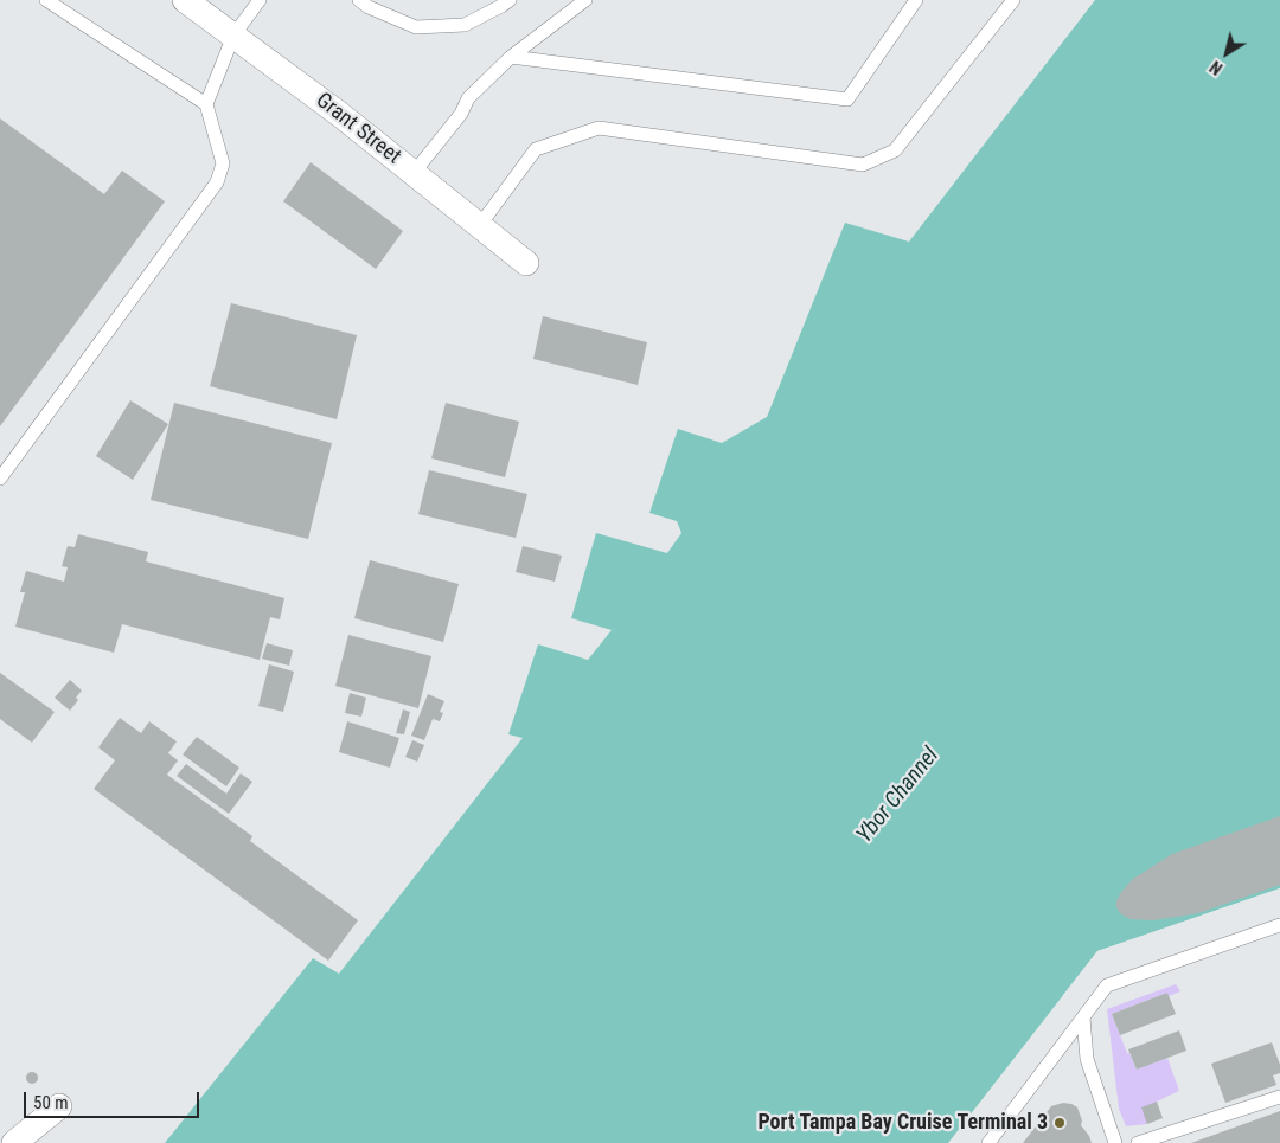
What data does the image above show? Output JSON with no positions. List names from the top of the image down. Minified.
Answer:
{"streets":{"street":["Grant Street"]},"water":["Ybor Channel"],"places":["Port Tampa Bay Cruise Terminal 3"],"scale_bar":"50 m","north":"bottom left"}
